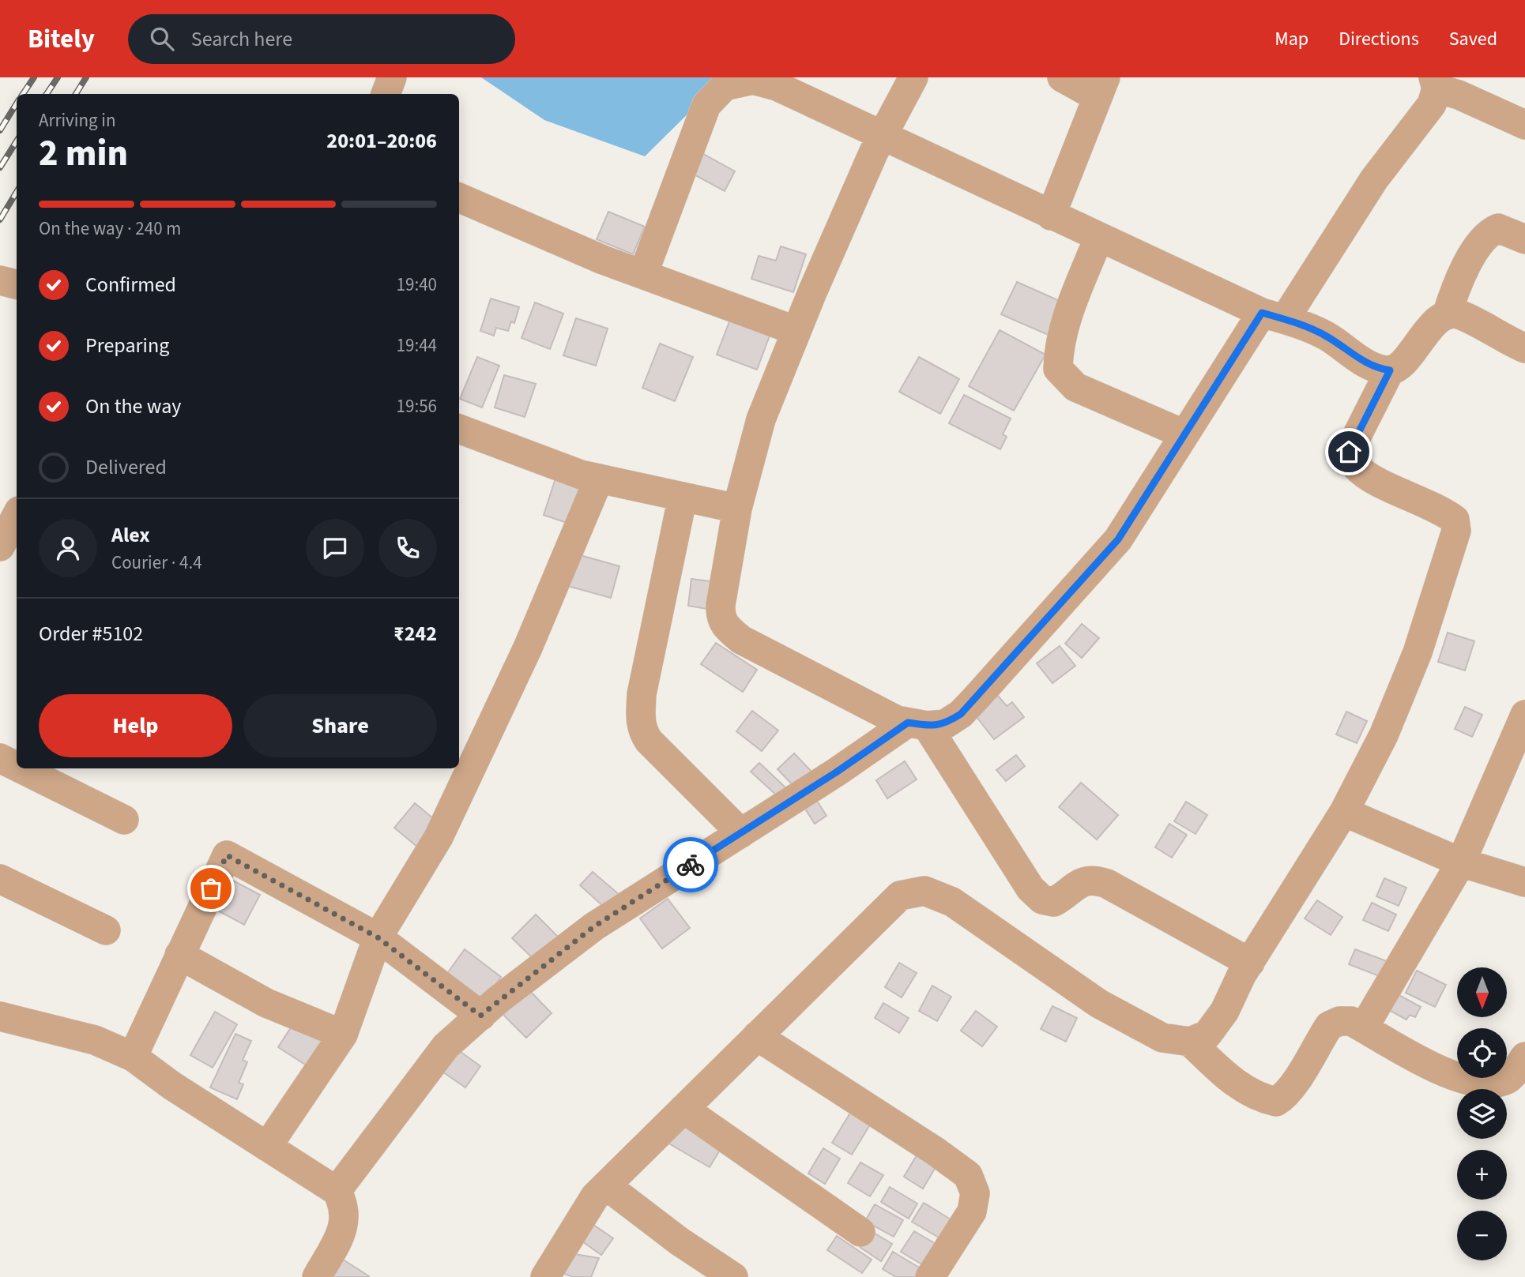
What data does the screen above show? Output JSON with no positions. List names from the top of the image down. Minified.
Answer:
{"north":"bottom","page":{"header":"Bitely","search":"Search here","nav":["Map","Directions","Saved"],"heading":["2 min","Arriving in","20:01–20:06"],"panel":["Alex","Courier · 4.4","Order #5102","₹242"],"bar":"On the way · 240 m","list":[["Confirmed","19:40"],["Preparing","19:44"],["On the way","19:56"],"Delivered"],"buttons":["Help","Share"],"map_buttons":["+","−"]}}
